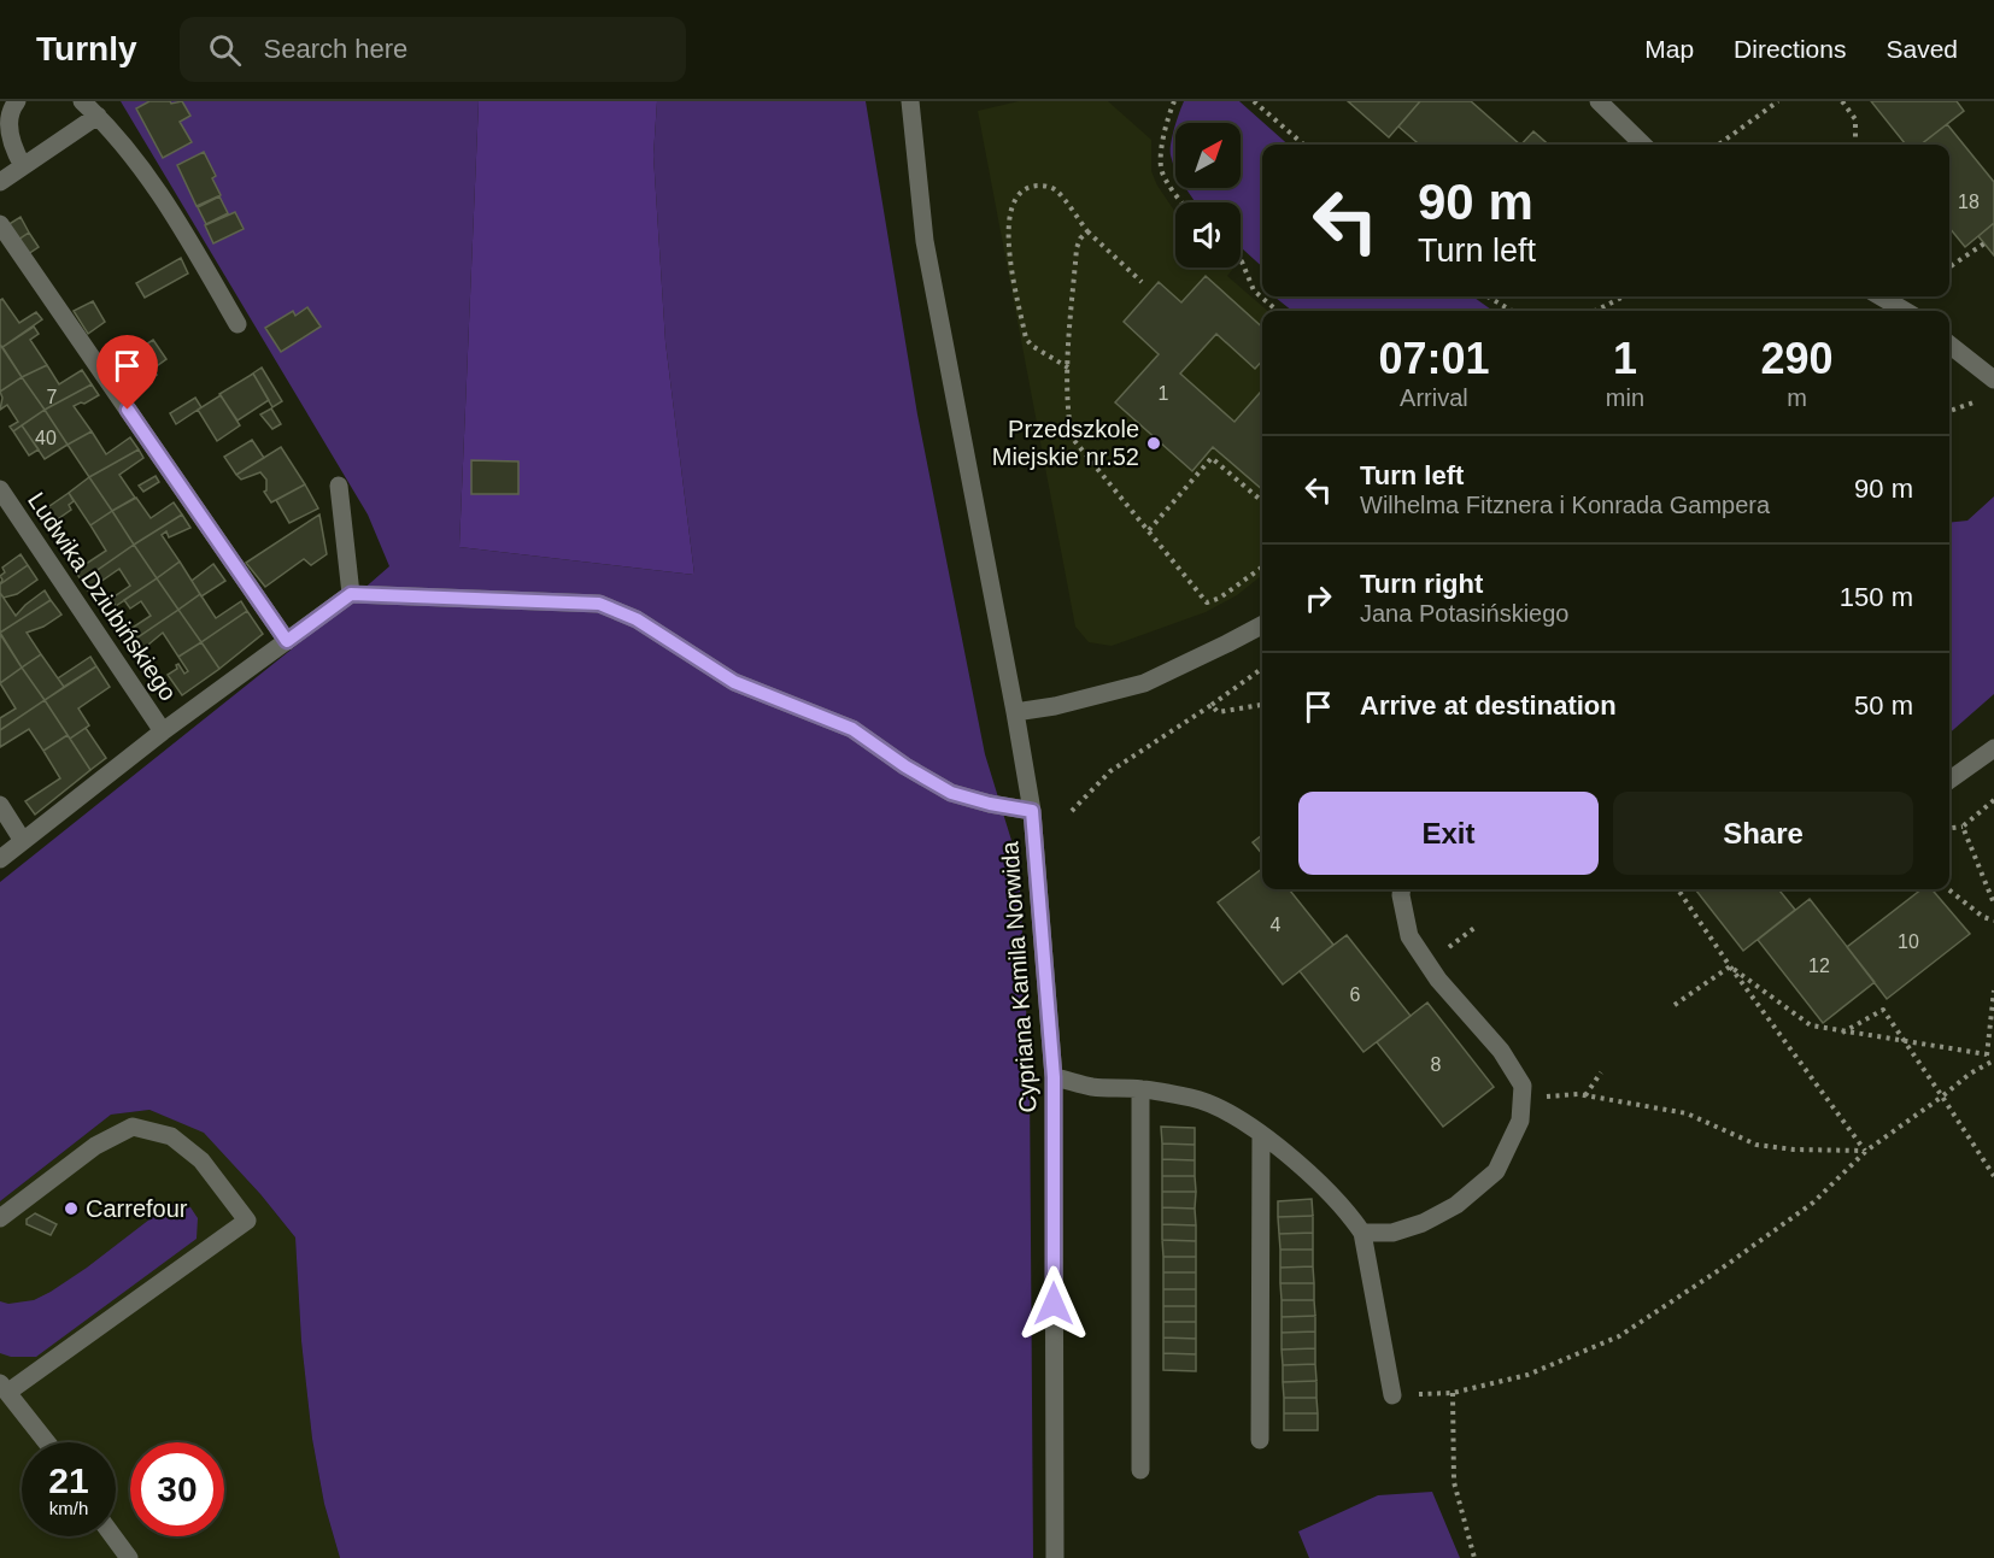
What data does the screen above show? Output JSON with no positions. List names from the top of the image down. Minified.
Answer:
{"streets":{"street":["Ludwika Dziubińskiego","Cypriana Kamila Norwida"]},"places":["Przedszkole Miejskie nr.52","Carrefour"],"house_numbers":["18","1","7","40","4","10","12","6","8"],"north":"top right","page":{"header":"Turnly","search":"Search here","nav":["Map","Directions","Saved"],"turn":["90 m","Turn left"],"eta":["07:01","Arrival","1","min","290","m"],"list":[{"name":"Turn left","note":"Wilhelma Fitznera i Konrada Gampera","value":"90 m"},{"name":"Turn right","note":"Jana Potasińskiego","value":"150 m"},{"name":"Arrive at destination","value":"50 m"}],"buttons":["Exit","Share"],"speed":"21 km/h","limit":"30"}}
